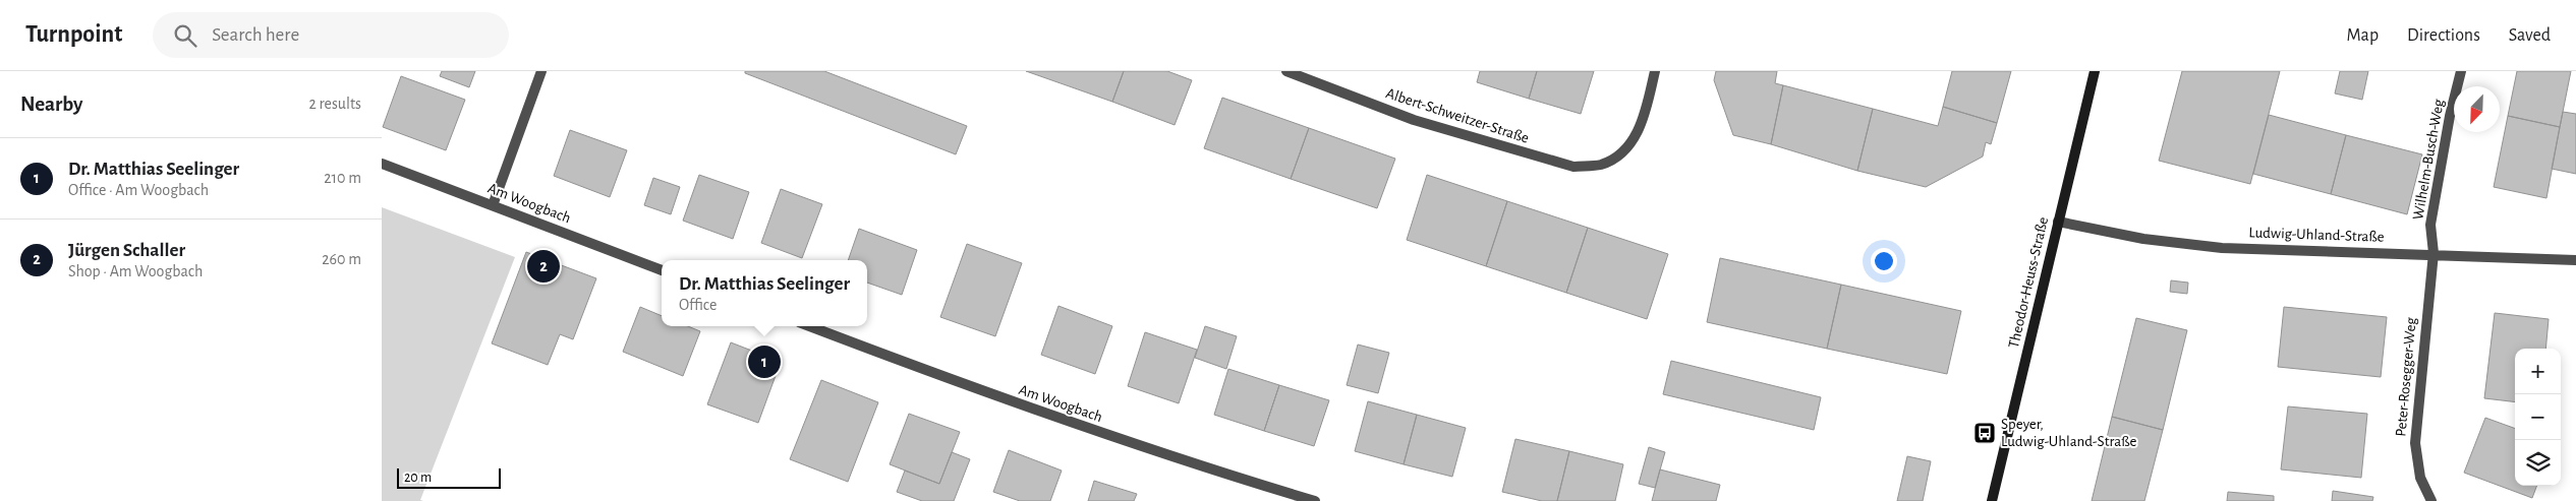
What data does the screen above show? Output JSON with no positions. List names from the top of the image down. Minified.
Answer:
{"streets":{"main road":["Theodor-Heuss-Straße"],"street":["Albert-Schweitzer-Straße","Wilhelm-Busch-Weg","Am Woogbach","Ludwig-Uhland-Straße","Peter-Rosegger-Weg"]},"crossings":[["Wilhelm-Busch-Weg","Ludwig-Uhland-Straße"],["Wilhelm-Busch-Weg","Peter-Rosegger-Weg"],["Ludwig-Uhland-Straße","Theodor-Heuss-Straße"],["Ludwig-Uhland-Straße","Peter-Rosegger-Weg"]],"places":{"bus stop":["Speyer, Ludwig-Uhland-Straße"]},"scale_bar":"20 m","north":"bottom left","page":{"header":"Turnpoint","search":"Search here","nav":["Map","Directions","Saved"],"heading":["Nearby","2 results"],"list":[{"mark":"1","name":"Dr. Matthias Seelinger","note":"Office · Am Woogbach","value":"210 m"},{"mark":"2","name":"Jürgen Schaller","note":"Shop · Am Woogbach","value":"260 m"}],"pins":["2","1"],"popup":["Dr. Matthias Seelinger","Office"],"map_buttons":["+","−"],"scale":"20 m"}}
